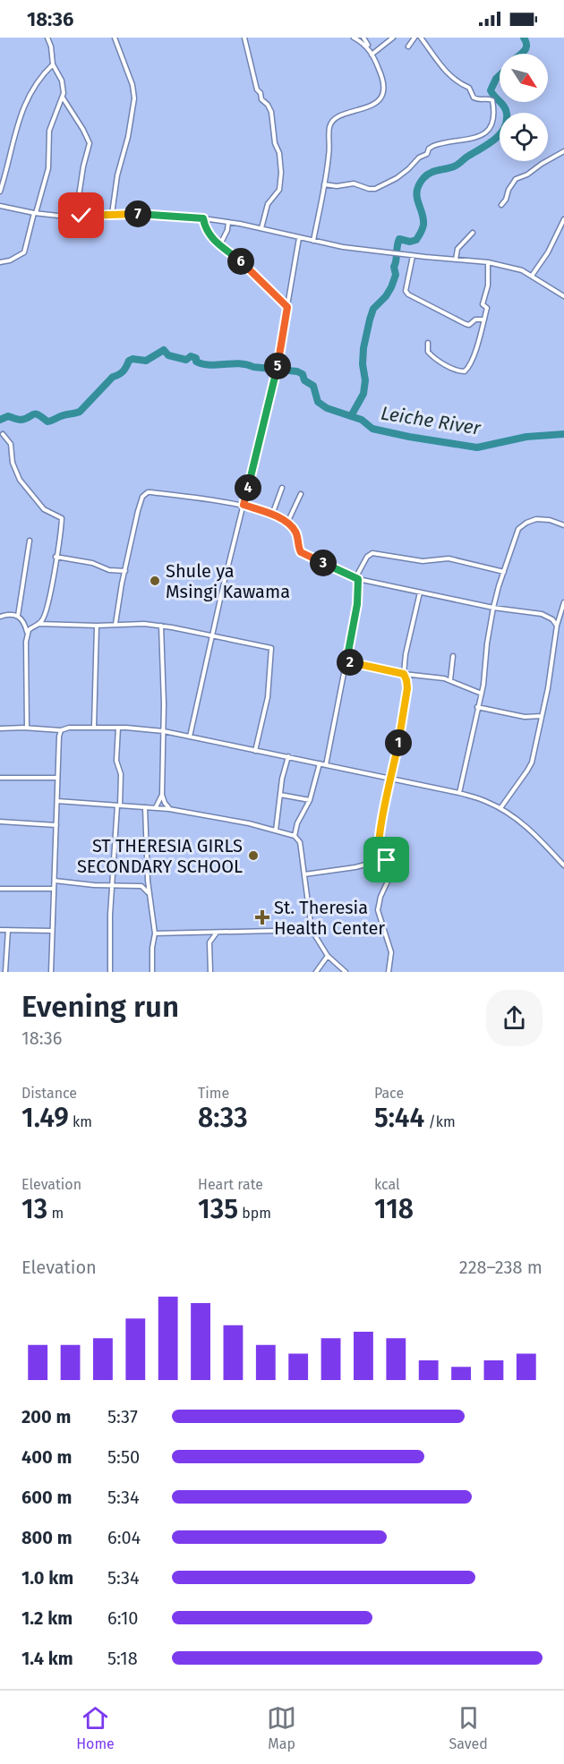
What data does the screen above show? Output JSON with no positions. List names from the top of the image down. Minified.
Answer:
{"water":["Leiche River"],"places":{"other":["Shule ya Msingi Kawama","ST THERESIA GIRLS SECONDARY SCHOOL"],"health":["St. Theresia Health Center"]},"north":"bottom right","page":{"status":"18:36","pins":["7","6","5","4","3","2","1"],"heading":["Evening run","18:36"],"stats":[["Distance","1.49 km"],["Time","8:33"],["Pace","5:44 /km"],["Elevation","13 m"],["Heart rate","135 bpm"],["kcal","118"]],"chart":["Elevation","228–238 m"],"list":[{"name":"200 m","note":"5:37"},{"name":"400 m","note":"5:50"},{"name":"600 m","note":"5:34"},{"name":"800 m","note":"6:04"},{"name":"1.0 km","note":"5:34"},{"name":"1.2 km","note":"6:10"},{"name":"1.4 km","note":"5:18"}],"tabs":["Home","Map","Saved"]}}
